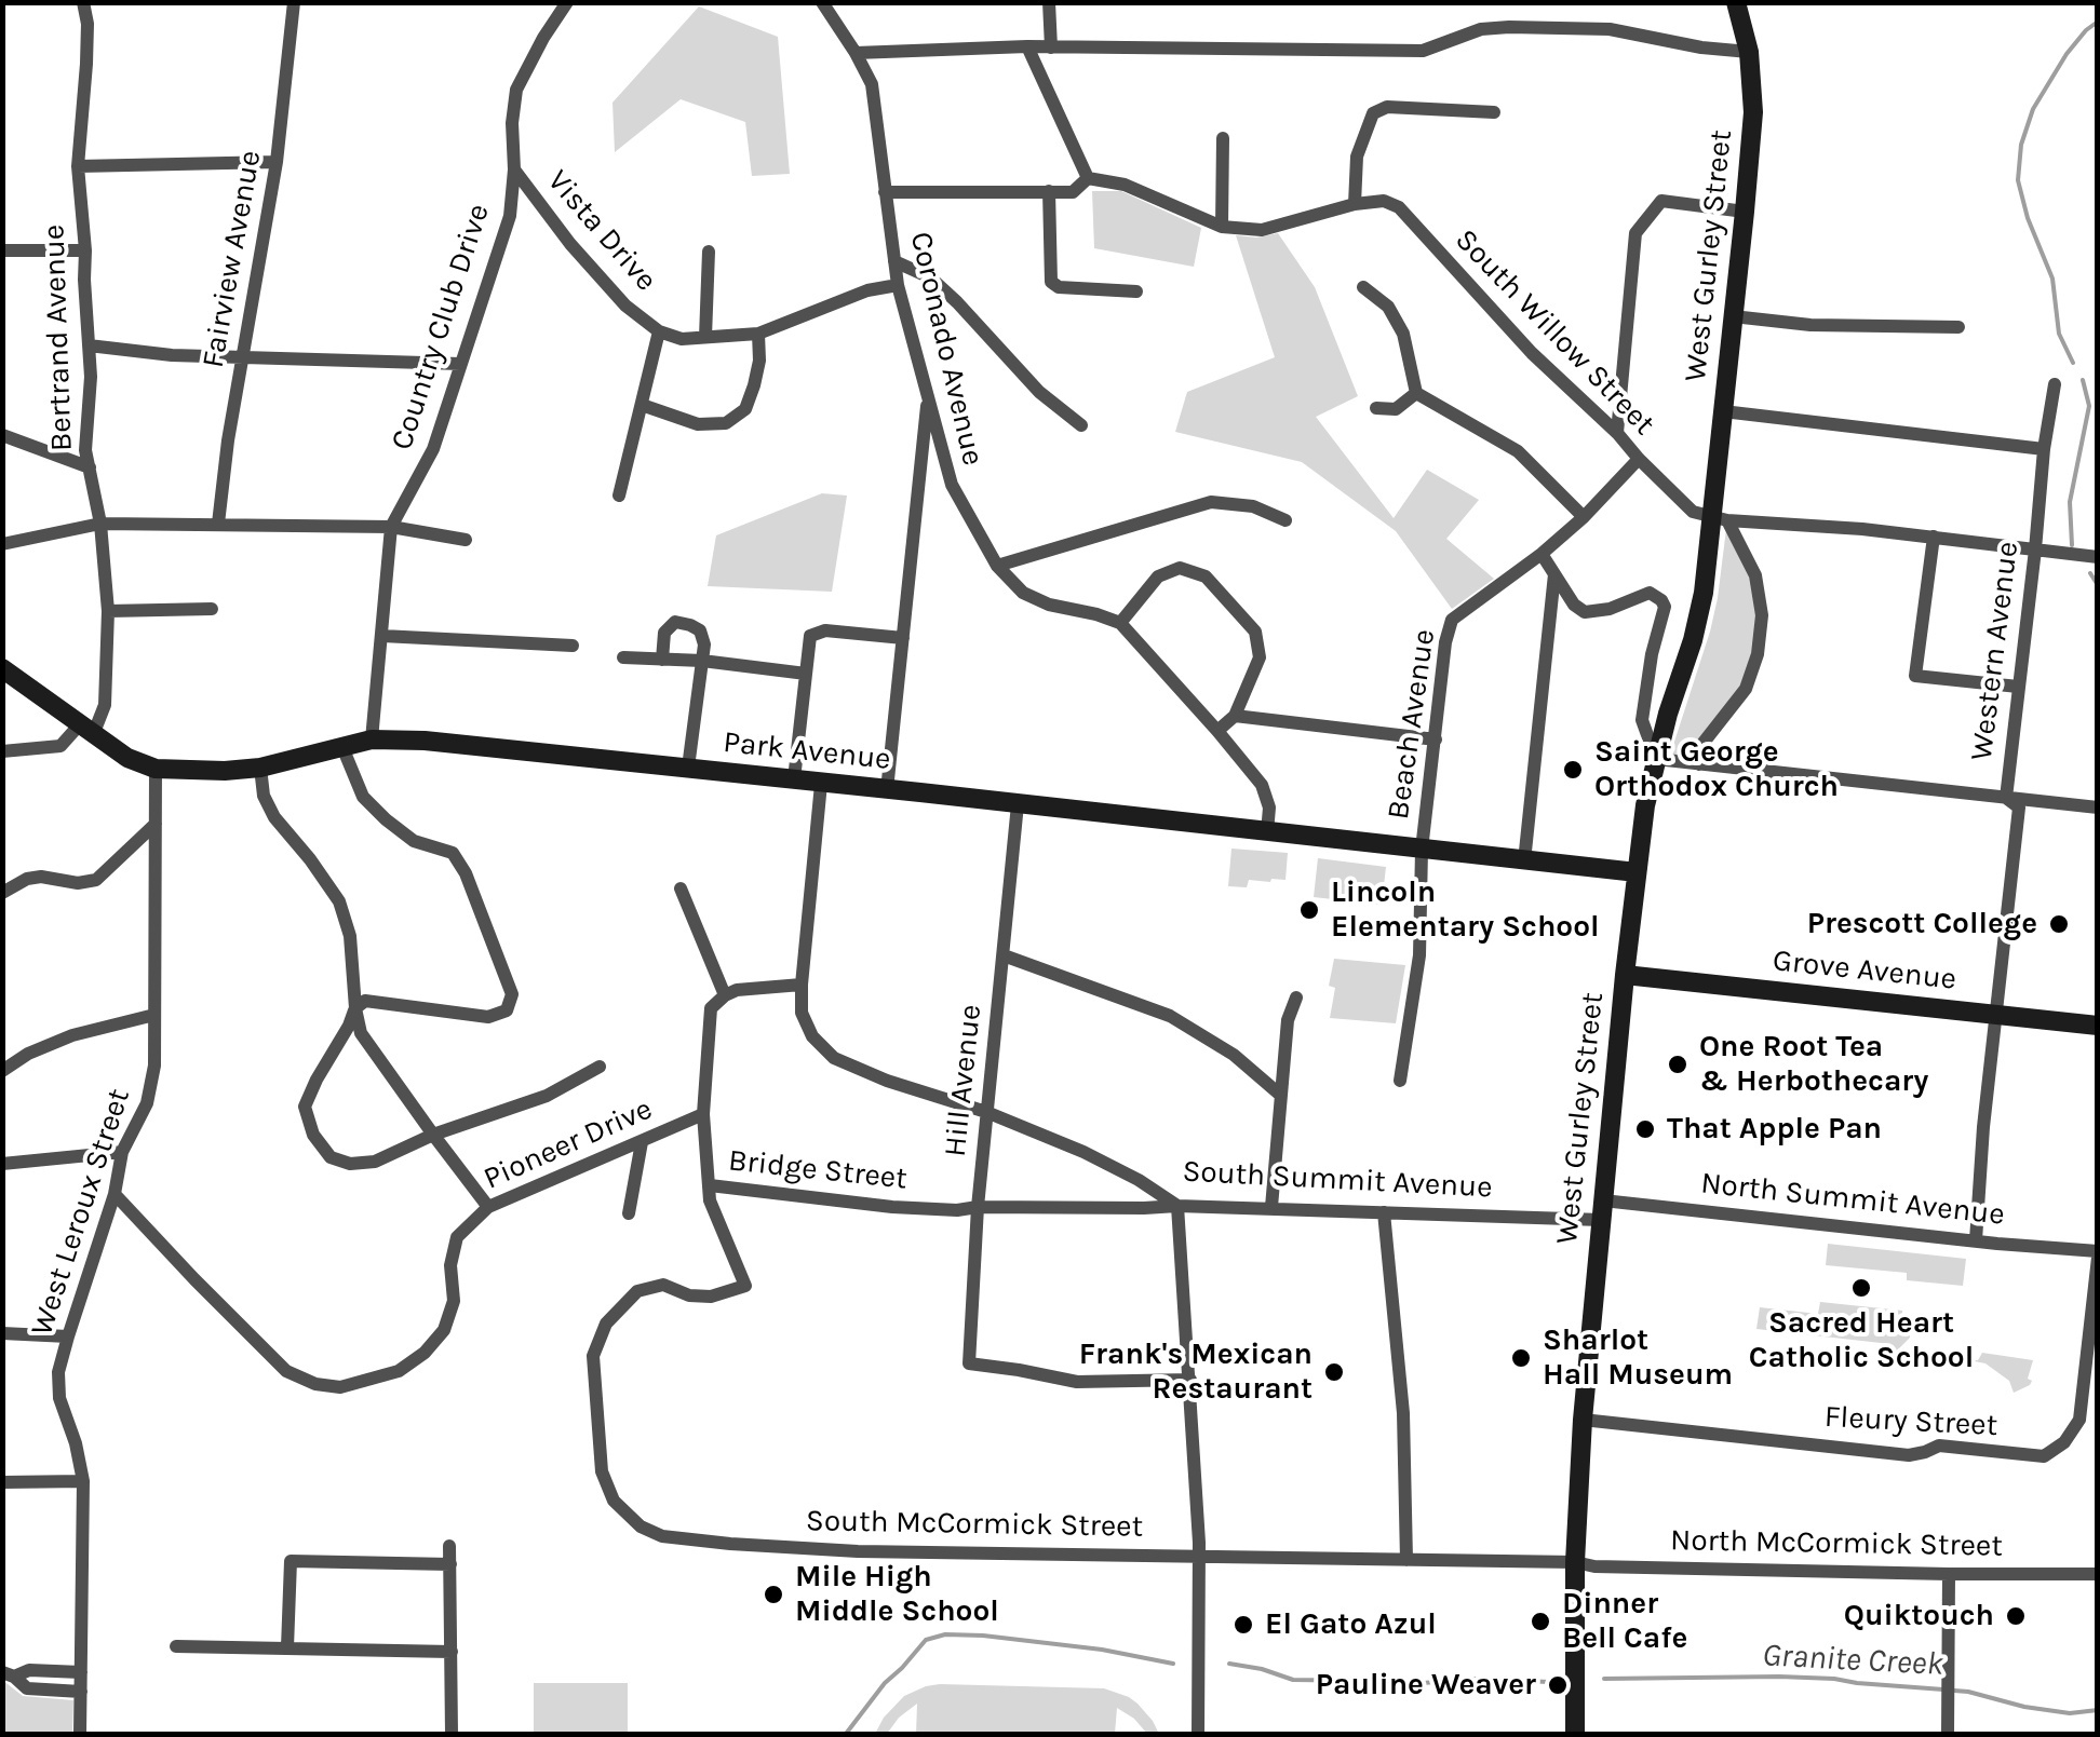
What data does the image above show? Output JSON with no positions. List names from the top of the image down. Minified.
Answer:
{"streets":{"main road":["West Gurley Street","Park Avenue","Grove Avenue"],"street":["Vista Drive","Fairview Avenue","Country Club Drive","South Willow Street","Bertrand Avenue","Coronado Avenue","Western Avenue","Beach Avenue","Hill Avenue","Pioneer Drive","Bridge Street","South Summit Avenue","North Summit Avenue","West Leroux Street","Fleury Street","South McCormick Street","North McCormick Street"]},"crossings":[["Vista Drive","Country Club Drive"],["Vista Drive","Coronado Avenue"],["West Gurley Street","South Willow Street"],["West Gurley Street","Park Avenue"],["West Gurley Street","Grove Avenue"],["West Gurley Street","South Summit Avenue"],["West Gurley Street","North Summit Avenue"],["West Gurley Street","Fleury Street"],["West Gurley Street","South McCormick Street"],["West Gurley Street","North McCormick Street"],["Country Club Drive","Park Avenue"],["South Willow Street","Beach Avenue"],["Bertrand Avenue","Park Avenue"],["Western Avenue","Grove Avenue"],["Western Avenue","North Summit Avenue"],["Beach Avenue","Park Avenue"],["Park Avenue","Hill Avenue"],["Park Avenue","West Leroux Street"],["Hill Avenue","Bridge Street"],["Hill Avenue","South Summit Avenue"],["Pioneer Drive","West Leroux Street"],["Bridge Street","South Summit Avenue"],["Bridge Street","South McCormick Street"],["South Summit Avenue","North Summit Avenue"],["North Summit Avenue","Fleury Street"],["South McCormick Street","North McCormick Street"]],"water":["Granite Creek"],"places":["Saint George Orthodox Church","Lincoln Elementary School","Prescott College","One Root Tea & Herbothecary","That Apple Pan","Sacred Heart Catholic School","Sharlot Hall Museum","Frank's Mexican Restaurant","Mile High Middle School","Quiktouch","Dinner Bell Cafe","El Gato Azul","Pauline Weaver"]}
